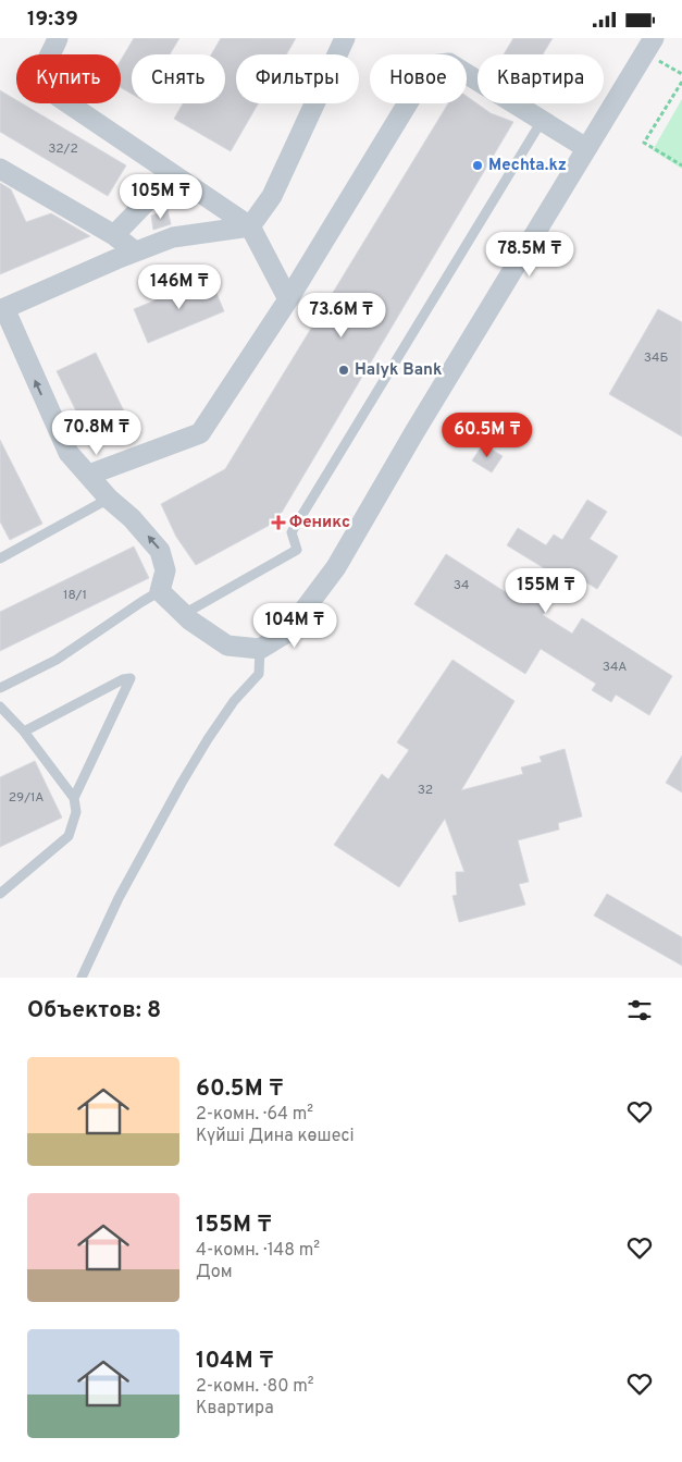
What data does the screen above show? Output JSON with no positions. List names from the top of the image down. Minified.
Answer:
{"places":{"other":["Mechta.kz","Halyk Bank"],"health":["Феникс"]},"house_numbers":["32/2","34Б","34","18/1","34А","32","29/1А"],"page":{"status":"19:39","chip":["Купить","Снять","Фильтры","Новое","Квартира"],"price":["105M ₸","78.5M ₸","146M ₸","73.6M ₸","70.8M ₸","60.5M ₸","155M ₸","104M ₸"],"heading":"Объектов: 8","list":[{"name":"60.5M ₸","note":"2-комн. · 64 m² · Күйші Дина көшесі"},{"name":"155M ₸","note":"4-комн. · 148 m² · Дом"},{"name":"104M ₸","note":"2-комн. · 80 m² · Квартира"}]}}
